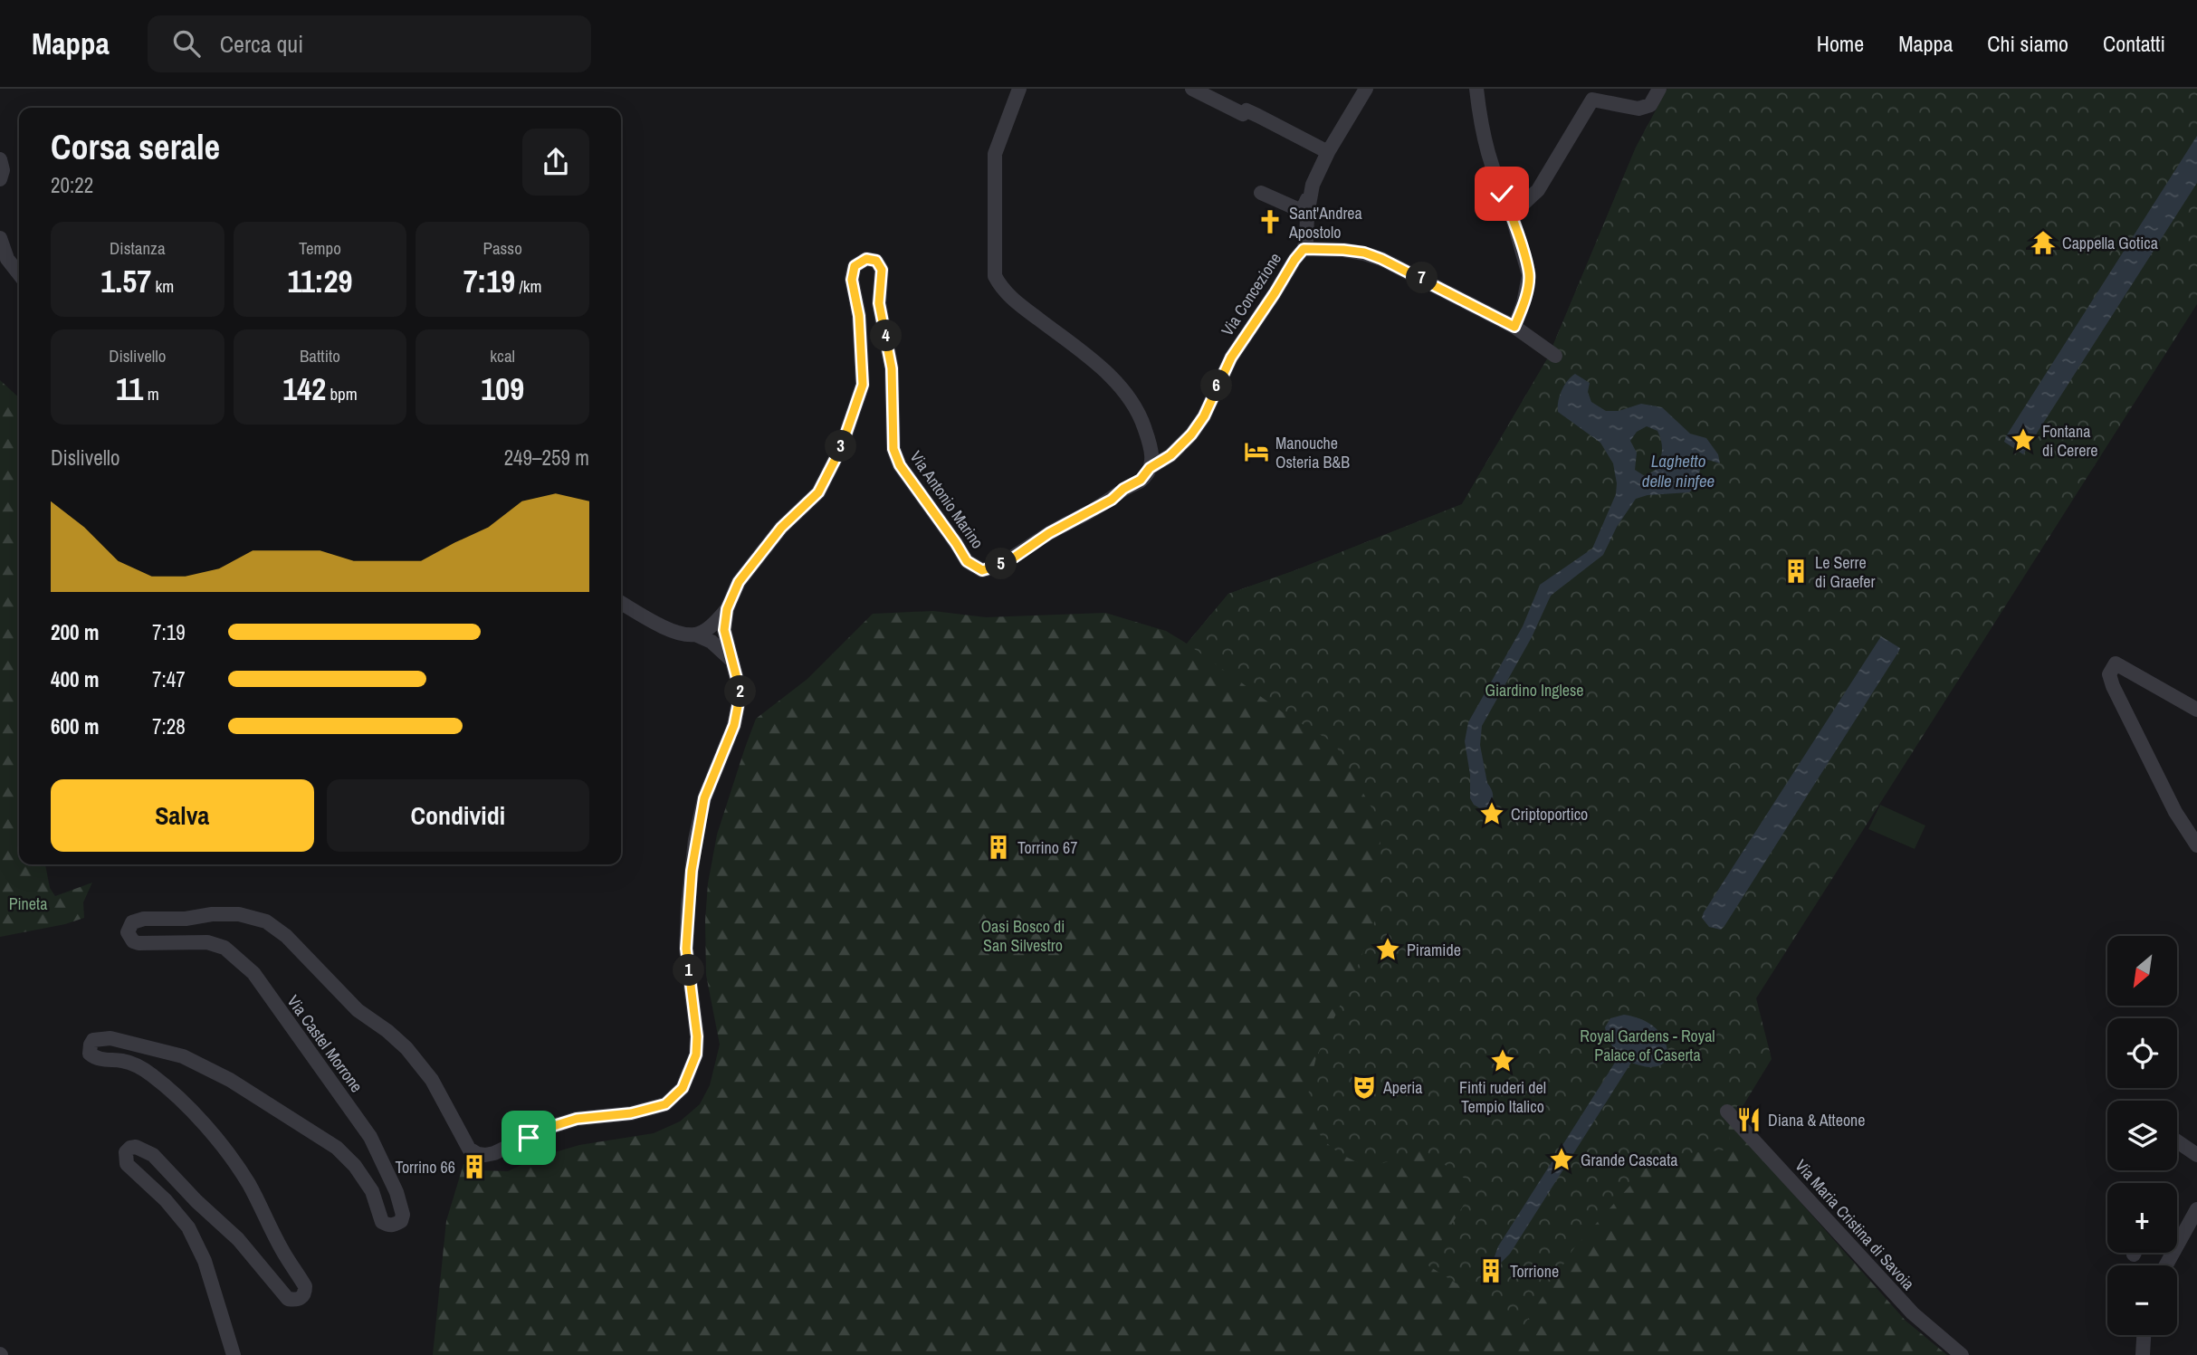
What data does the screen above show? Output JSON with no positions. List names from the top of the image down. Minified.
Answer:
{"streets":{"street":["Via Concezione","Via Antonio Marino","Via Castel Morrone","Via Maria Cristina di Savoia"]},"crossings":[["Via Concezione","Via Antonio Marino"],["Via Antonio Marino","Via Castel Morrone"]],"water":["Laghetto delle ninfee"],"parks":["Giardino Inglese","Pineta","Oasi Bosco di San Silvestro","Royal Gardens - Royal Palace of Caserta"],"places":{"church":["Sant'Andrea Apostolo"],"temple":["Cappella Gotica"],"place":["Fontana di Cerere","Criptoportico","Piramide","Finti ruderi del Tempio Italico","Grande Cascata"],"hotel":["Manouche Osteria B&B"],"building":["Le Serre di Graefer","Torrino 67","Torrino 66","Torrione"],"theatre":["Aperia"],"restaurant":["Diana & Atteone"]},"north":"bottom left","page":{"header":"Mappa","search":"Cerca qui","nav":["Home","Mappa","Chi siamo","Contatti"],"heading":["Corsa serale","20:22"],"stats":[["Distanza","1.57 km"],["Tempo","11:29"],["Passo","7:19 /km"],["Dislivello","11 m"],["Battito","142 bpm"],["kcal","109"]],"pins":["7","4","6","3","5","2","1"],"chart":["Dislivello","249–259 m"],"list":[{"name":"200 m","note":"7:19"},{"name":"400 m","note":"7:47"},{"name":"600 m","note":"7:28"}],"buttons":["Salva","Condividi"],"map_buttons":["+","−"]}}
